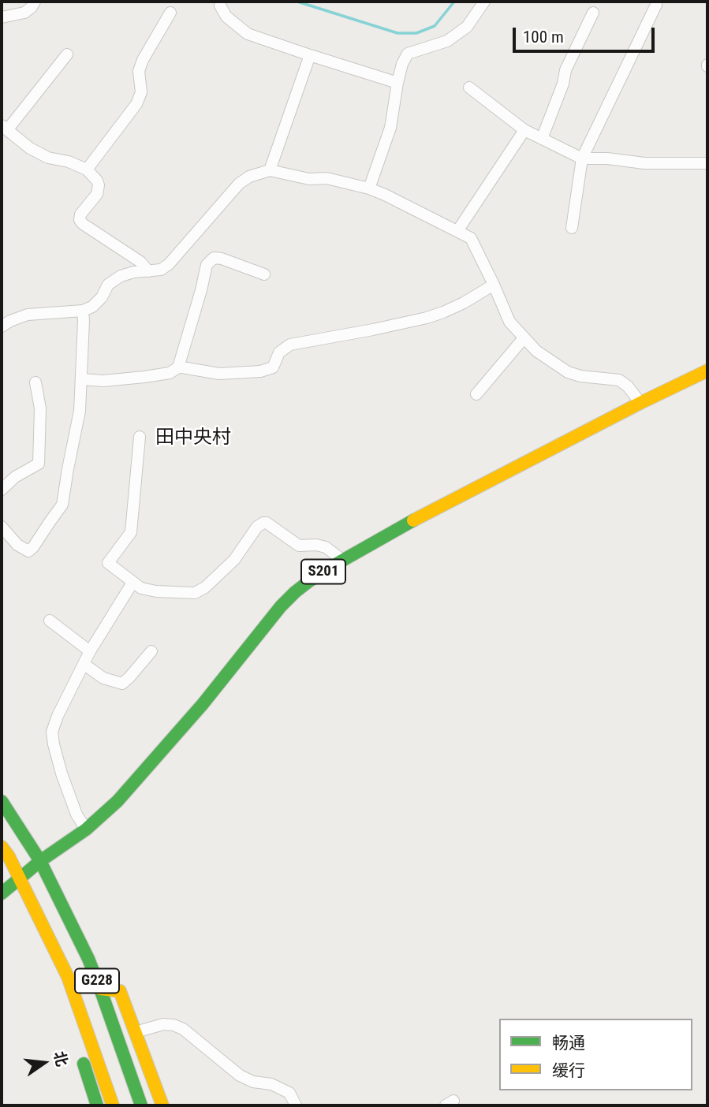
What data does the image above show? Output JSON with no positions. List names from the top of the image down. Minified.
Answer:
{"streets":{"main road":["S201","G228"]},"crossings":[["S201","G228"]],"districts":["田中央村"],"legend":["畅通","缓行"],"scale_bar":"100 m","north":"right"}
